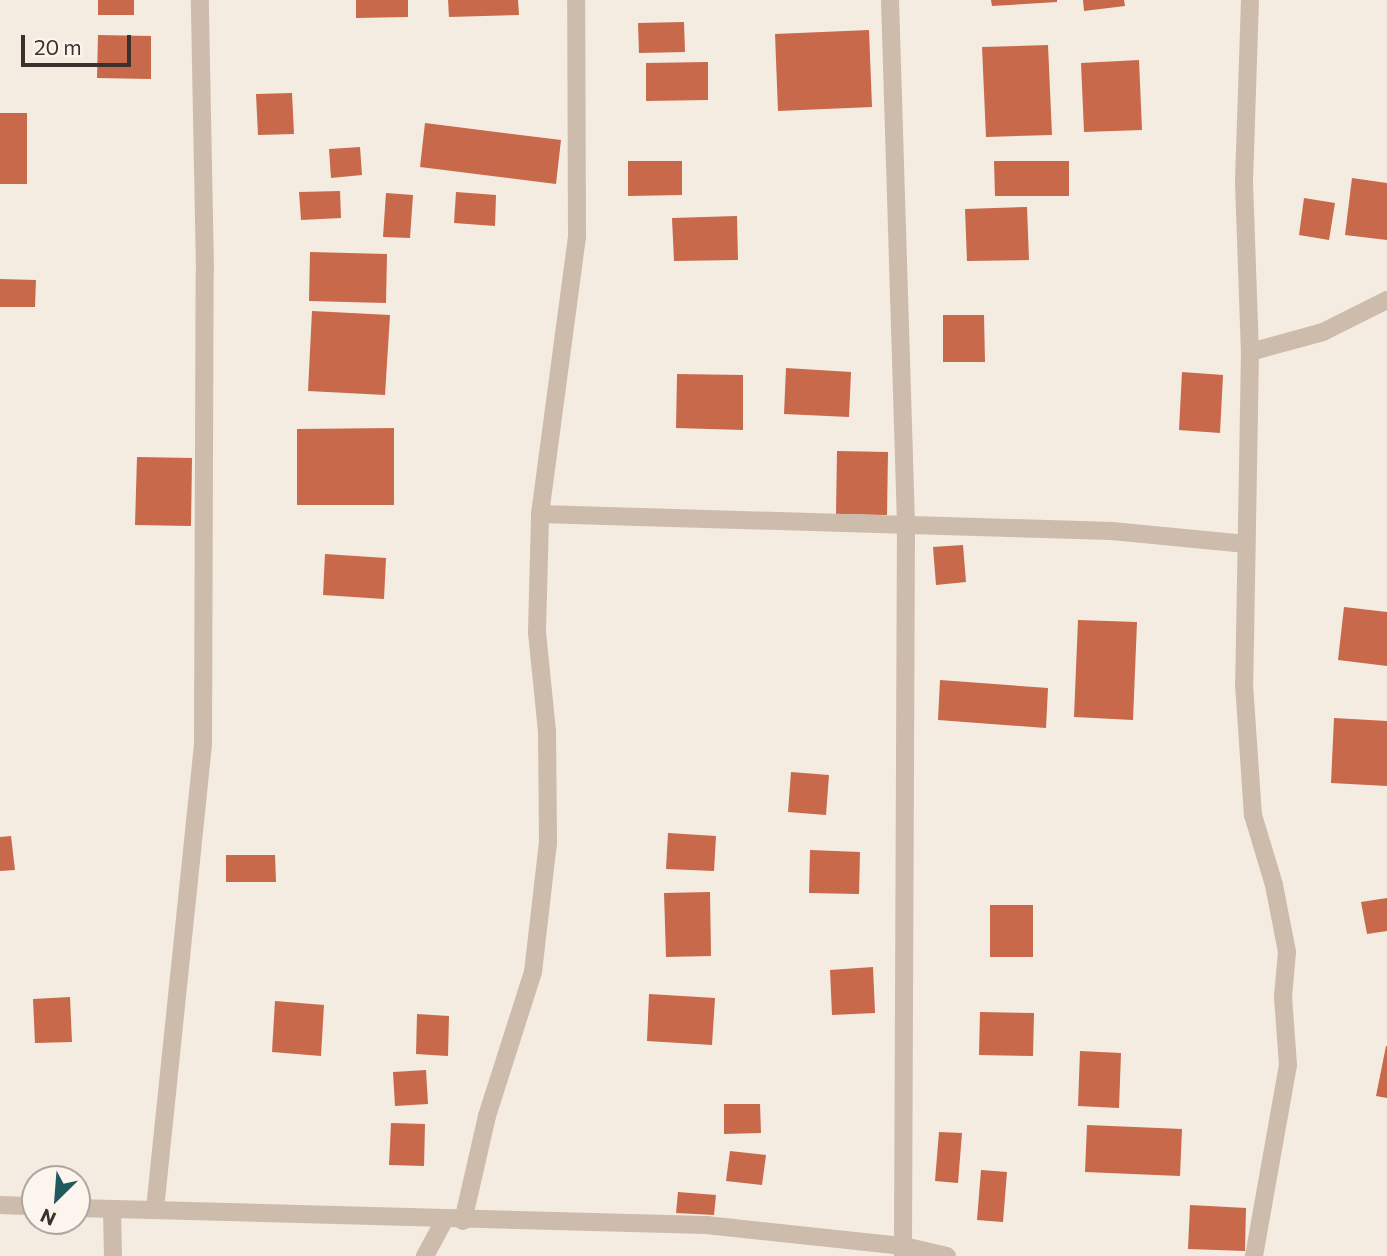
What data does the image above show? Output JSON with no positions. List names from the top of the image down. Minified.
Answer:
{"scale_bar":"20 m","north":"bottom left"}
